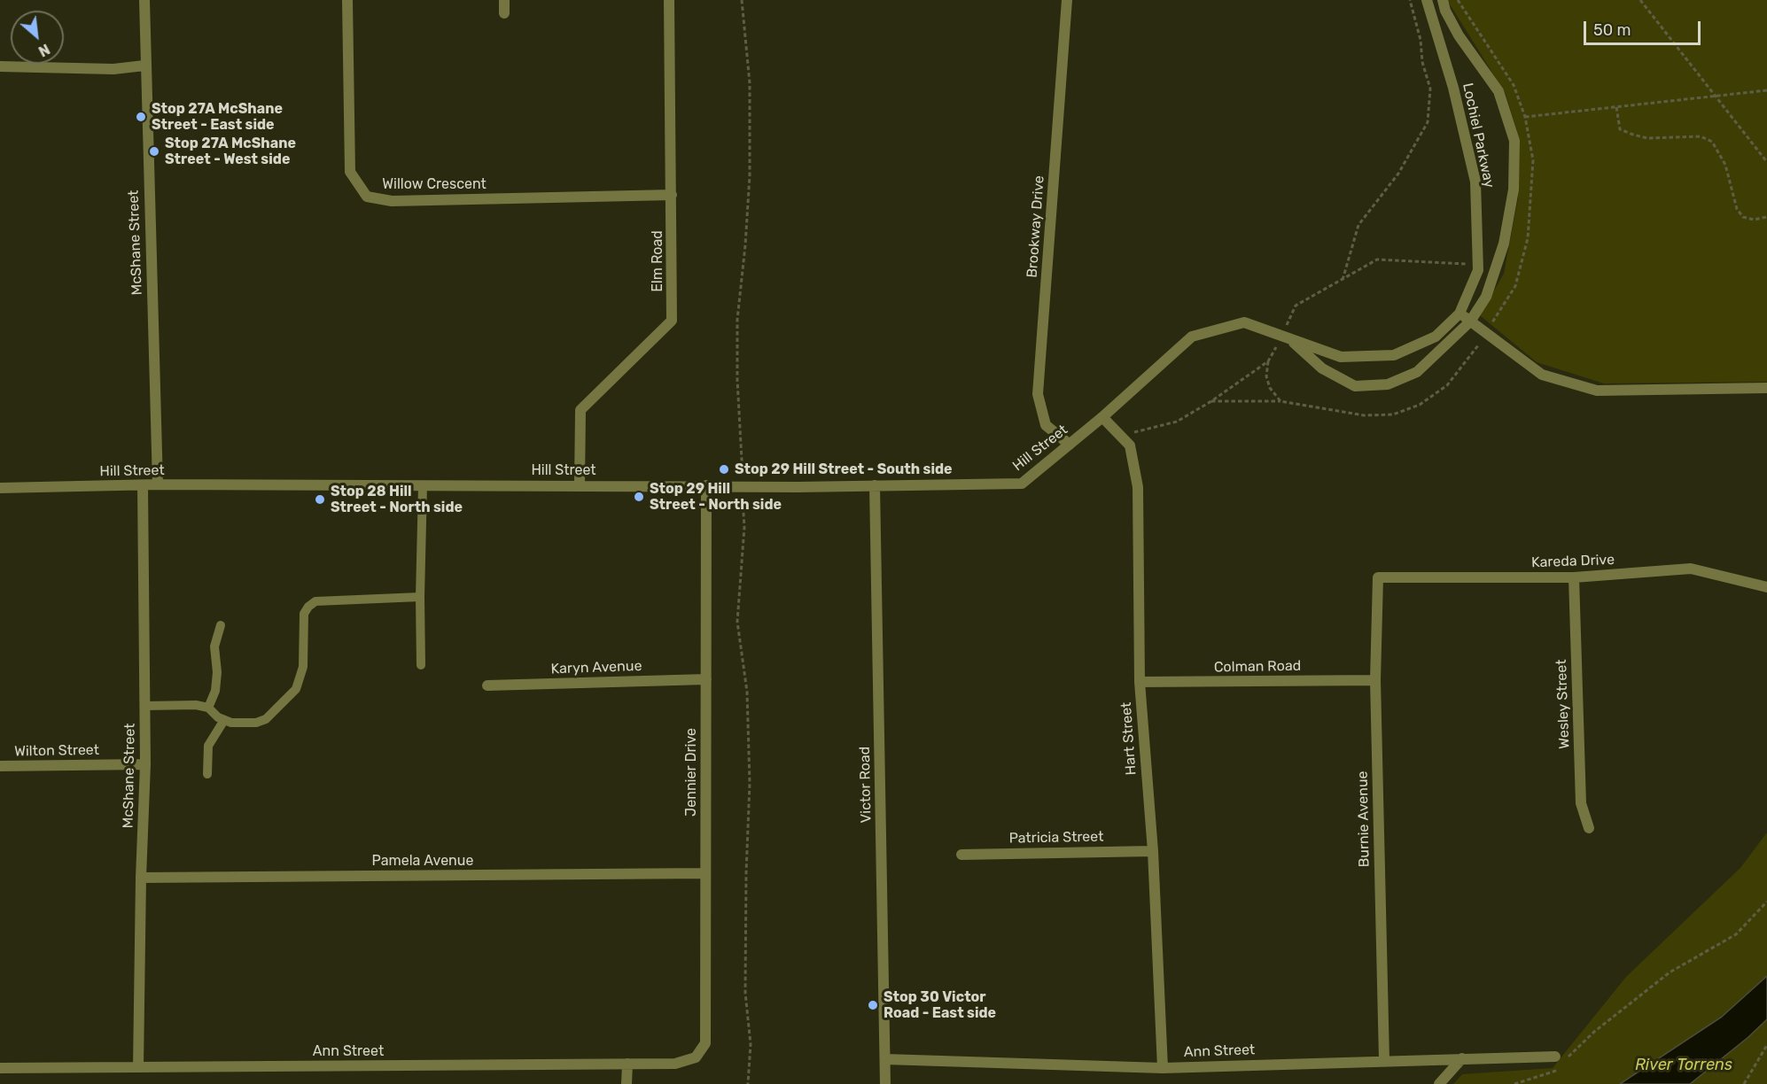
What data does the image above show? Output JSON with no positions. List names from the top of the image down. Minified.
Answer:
{"streets":{"street":["Lochiel Parkway","Willow Crescent","Brookway Drive","McShane Street","Elm Road","Hill Street","Kareda Drive","Colman Road","Karyn Avenue","Wesley Street","Hart Street","Wilton Street","Jennier Drive","Victor Road","Burnie Avenue","Patricia Street","Pamela Avenue","Ann Street"]},"crossings":[["Lochiel Parkway","Hill Street"],["Lochiel Parkway","Hart Street"],["Willow Crescent","Elm Road"],["Brookway Drive","Hill Street"],["McShane Street","Hill Street"],["McShane Street","Wilton Street"],["McShane Street","Pamela Avenue"],["McShane Street","Ann Street"],["Elm Road","Hill Street"],["Hill Street","Hart Street"],["Hill Street","Jennier Drive"],["Hill Street","Victor Road"],["Kareda Drive","Wesley Street"],["Kareda Drive","Burnie Avenue"],["Colman Road","Hart Street"],["Colman Road","Burnie Avenue"],["Karyn Avenue","Jennier Drive"],["Hart Street","Patricia Street"],["Hart Street","Ann Street"],["Jennier Drive","Pamela Avenue"],["Jennier Drive","Ann Street"],["Victor Road","Ann Street"],["Burnie Avenue","Ann Street"]],"water":["River Torrens"],"places":["Stop 27A McShane Street - East side","Stop 27A McShane Street - West side","Stop 29 Hill Street - South side","Stop 29 Hill Street - North side","Stop 28 Hill Street - North side","Stop 30 Victor Road - East side"],"scale_bar":"50 m","north":"bottom right"}
